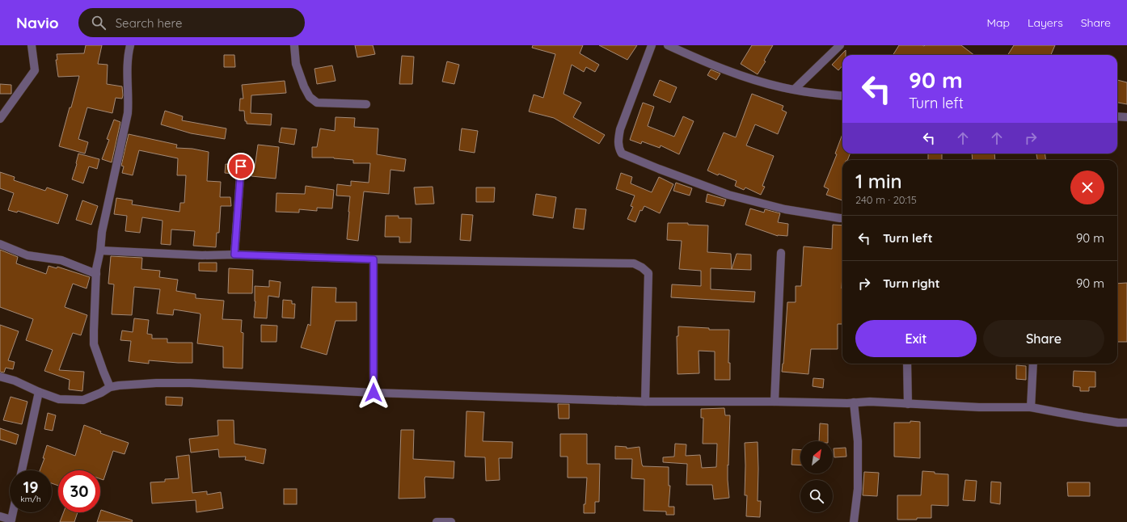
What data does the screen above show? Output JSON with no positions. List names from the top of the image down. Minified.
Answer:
{"north":"top right","page":{"header":"Navio","search":"Search here","nav":["Map","Layers","Share"],"turn":["90 m","Turn left"],"heading":["1 min","240 m · 20:15"],"list":[{"name":"Turn left","value":"90 m"},{"name":"Turn right","value":"90 m"}],"buttons":["Exit","Share"],"speed":"19 km/h","limit":"30"}}
